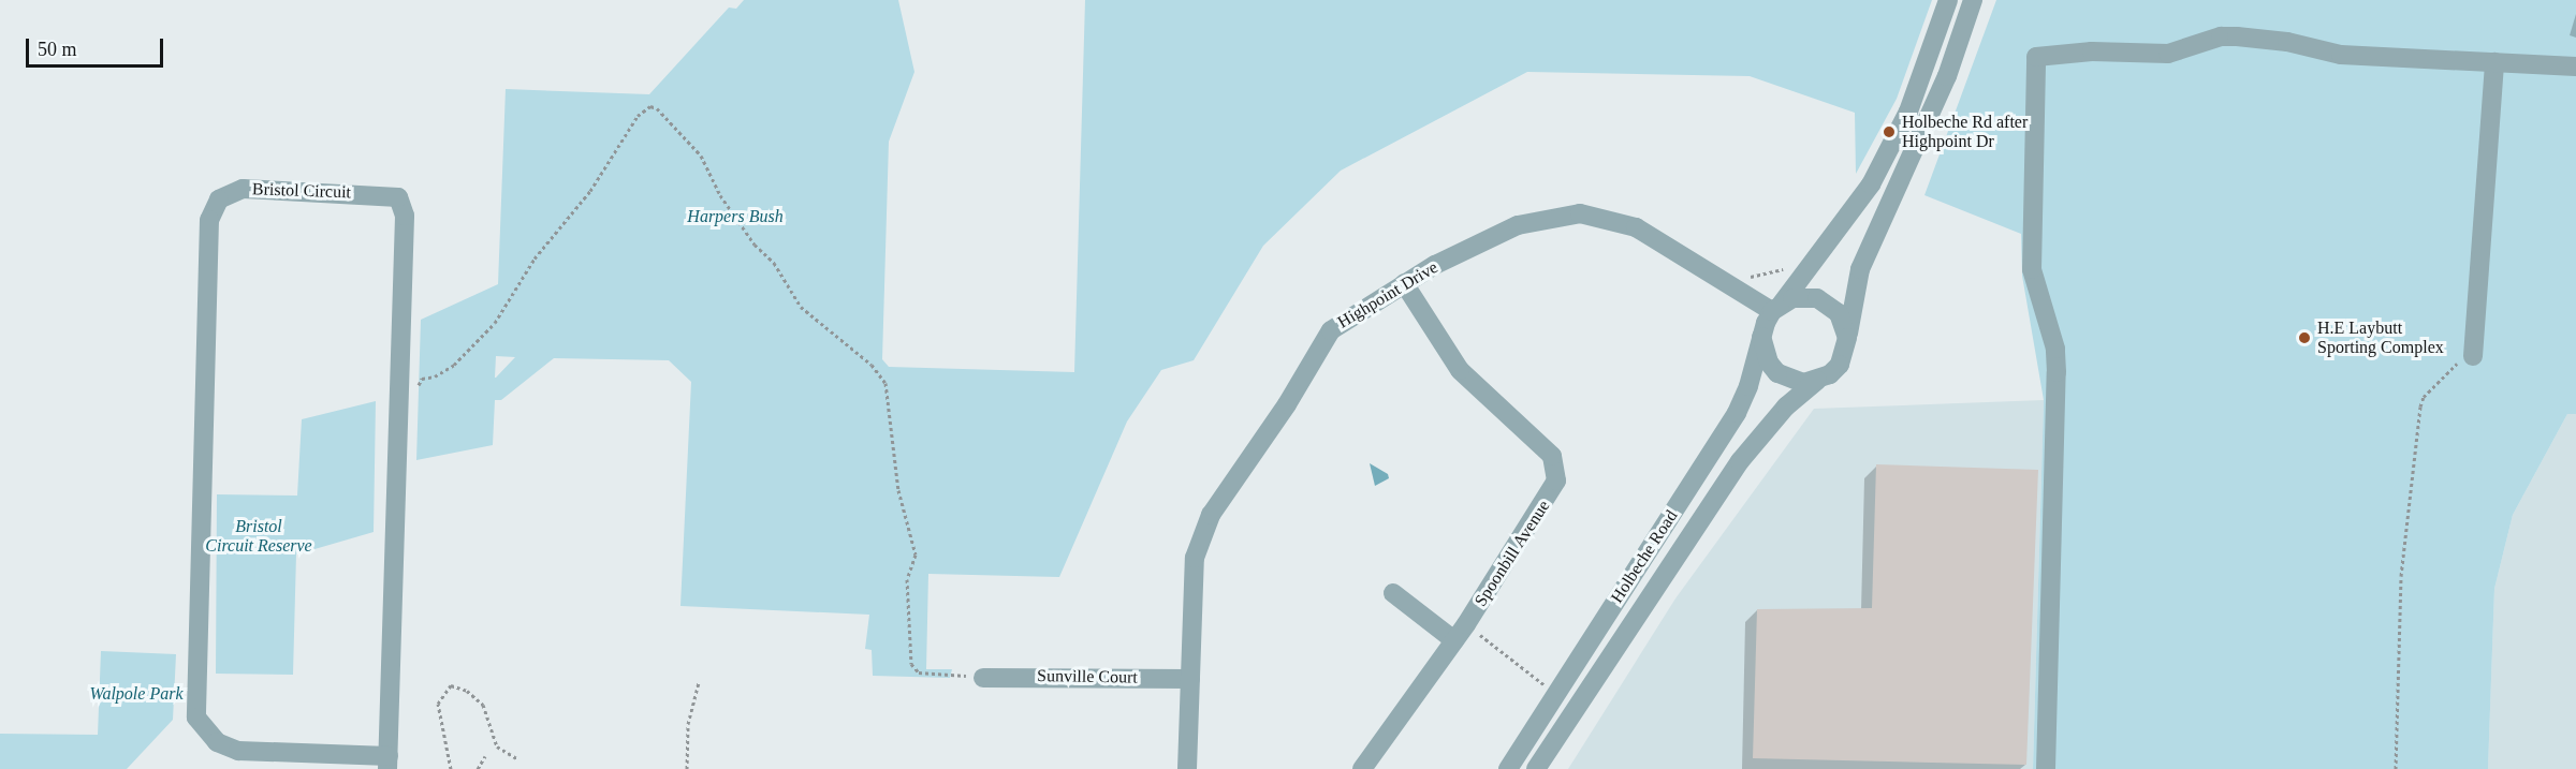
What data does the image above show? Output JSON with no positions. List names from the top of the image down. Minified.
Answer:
{"streets":{"street":["Bristol Circuit","Highpoint Drive","Spoonbill Avenue","Holbeche Road","Sunville Court"]},"crossings":[["Highpoint Drive","Spoonbill Avenue"],["Highpoint Drive","Holbeche Road"],["Highpoint Drive","Sunville Court"]],"parks":["Harpers Bush","Bristol Circuit Reserve","Walpole Park"],"places":["Holbeche Rd after Highpoint Dr","H.E Laybutt Sporting Complex"],"scale_bar":"50 m"}
